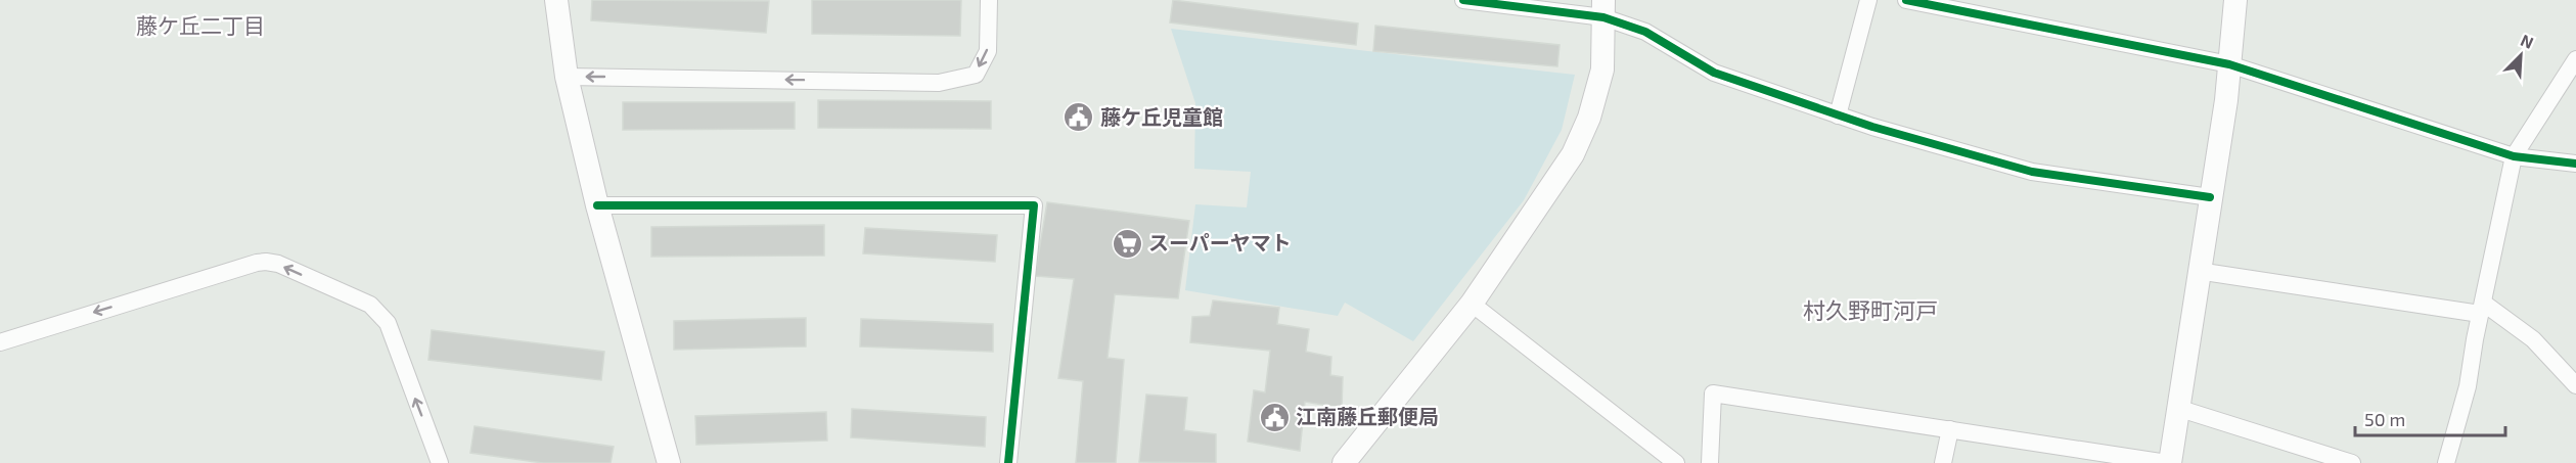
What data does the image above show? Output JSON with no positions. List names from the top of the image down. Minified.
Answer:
{"districts":["藤ケ丘二丁目","村久野町河戸"],"places":{"public building":["藤ケ丘児童館","江南藤丘郵便局"],"supermarket":["スーパーヤマト"]},"scale_bar":"50 m","north":"top right"}
